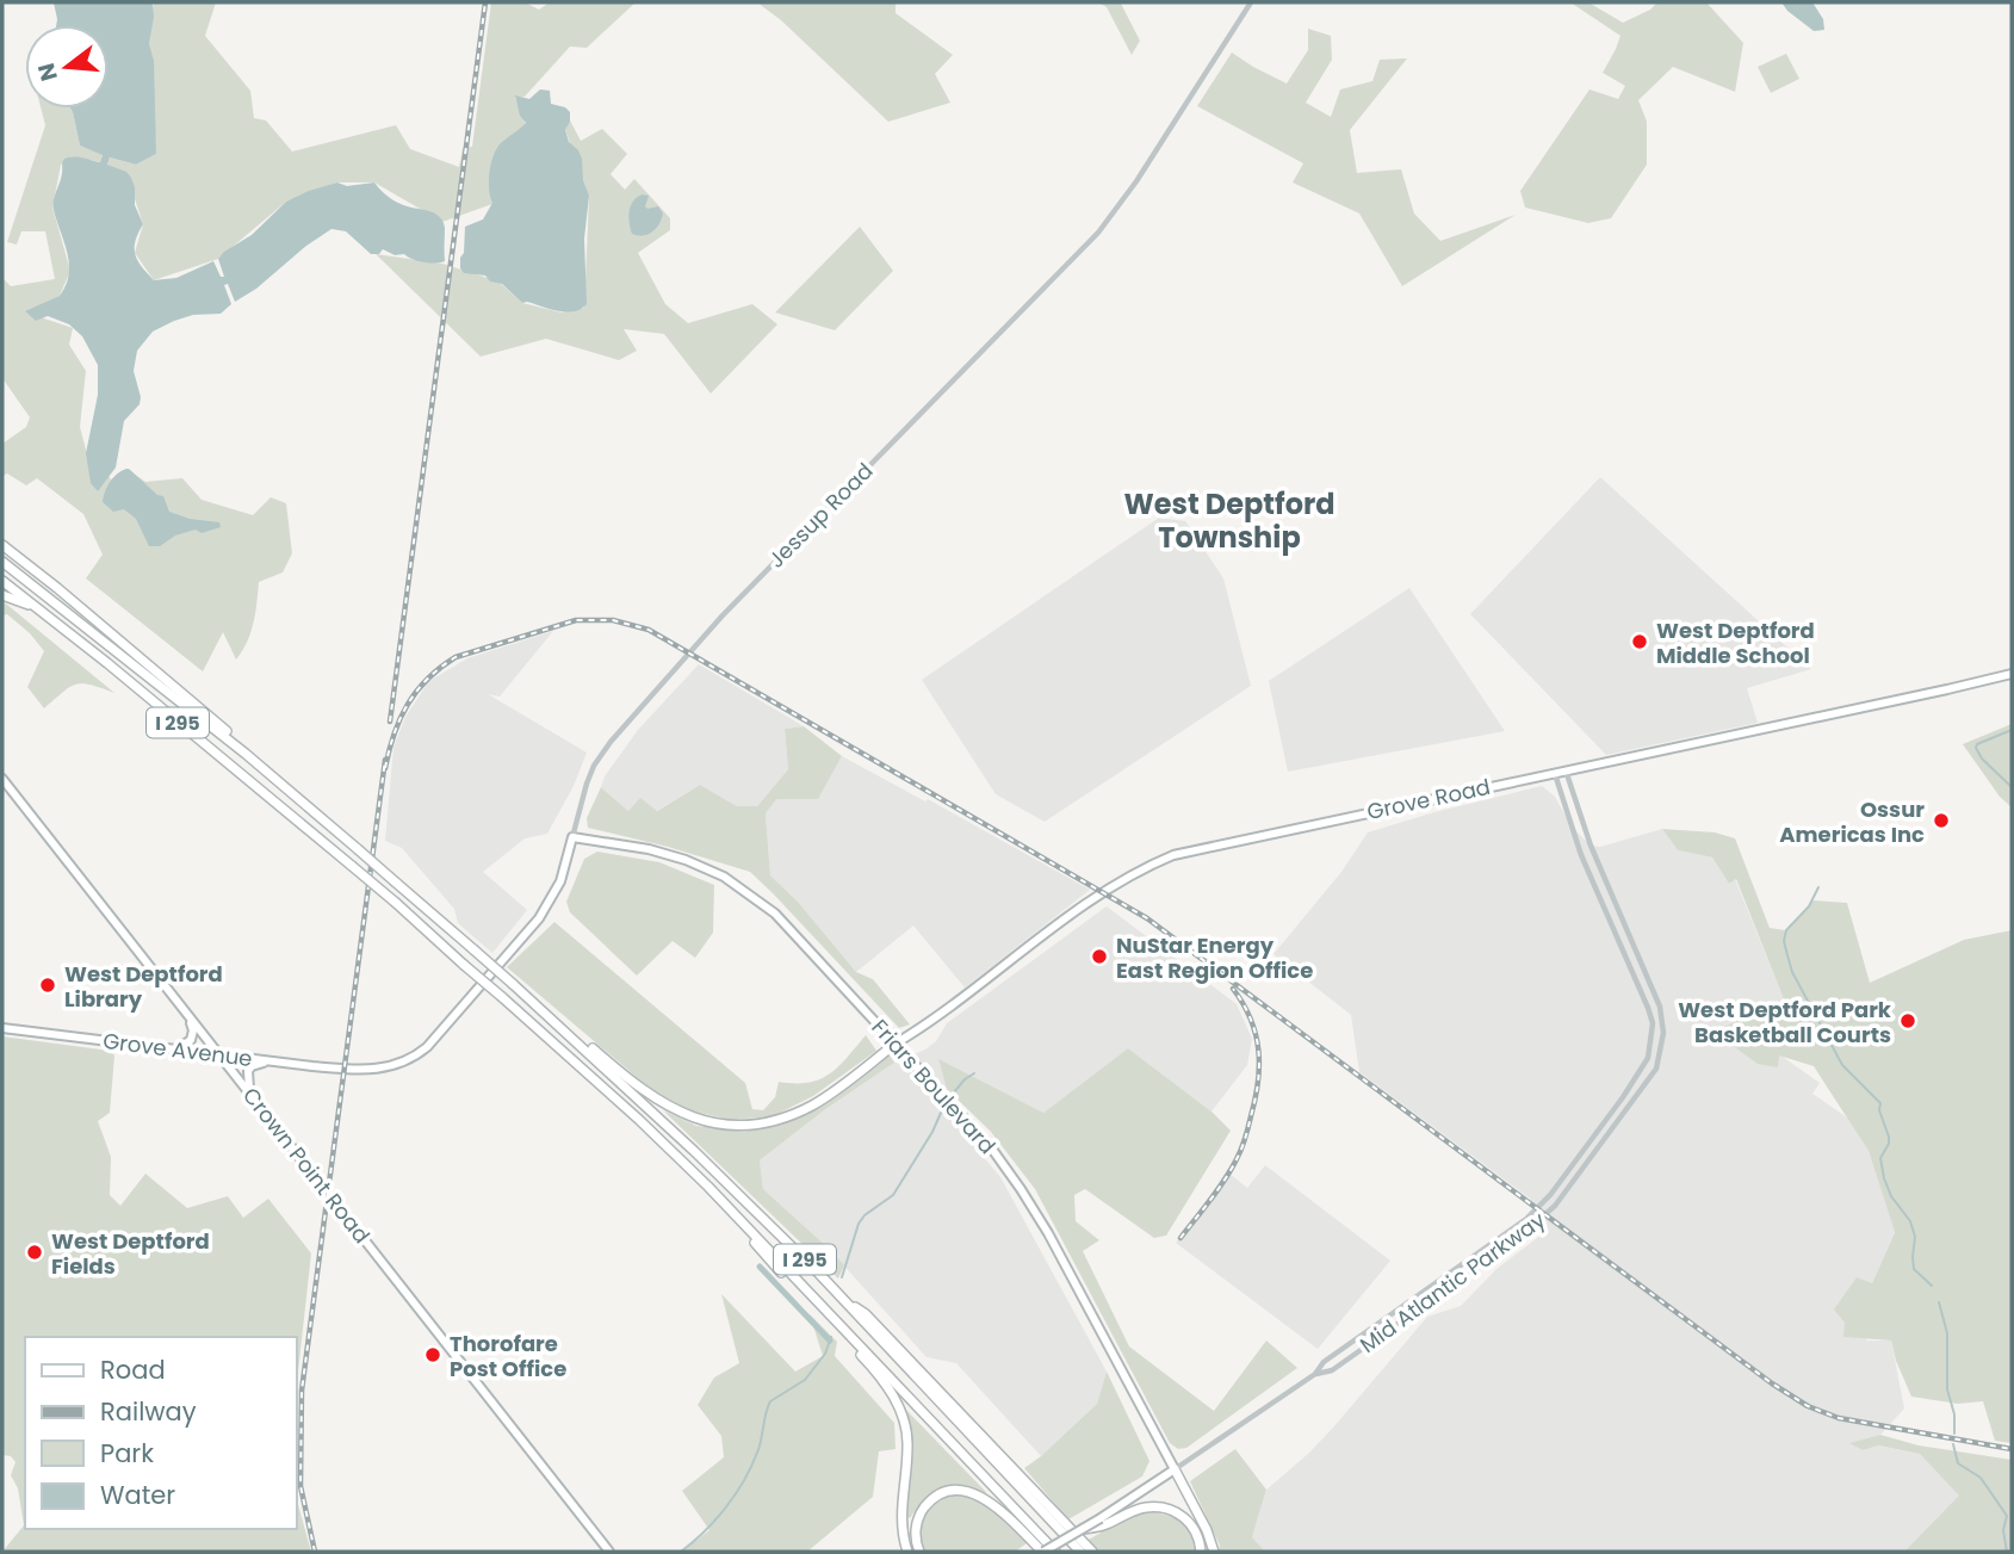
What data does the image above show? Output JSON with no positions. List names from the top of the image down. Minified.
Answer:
{"streets":{"highway":["I 295"],"main road":["Jessup Road","Grove Road","Grove Avenue","Friars Boulevard","Crown Point Road","Mid Atlantic Parkway"]},"crossings":[["Jessup Road","Grove Avenue"],["Jessup Road","Friars Boulevard"],["Grove Road","Friars Boulevard"],["Grove Road","Mid Atlantic Parkway"],["Grove Avenue","Crown Point Road"],["Friars Boulevard","Mid Atlantic Parkway"]],"districts":["West Deptford Township"],"places":["West Deptford Middle School","Ossur Americas Inc","NuStar Energy East Region Office","West Deptford Library","West Deptford Park Basketball Courts","West Deptford Fields","Thorofare Post Office"],"legend":["Road","Railway","Park","Water"],"north":"left"}
